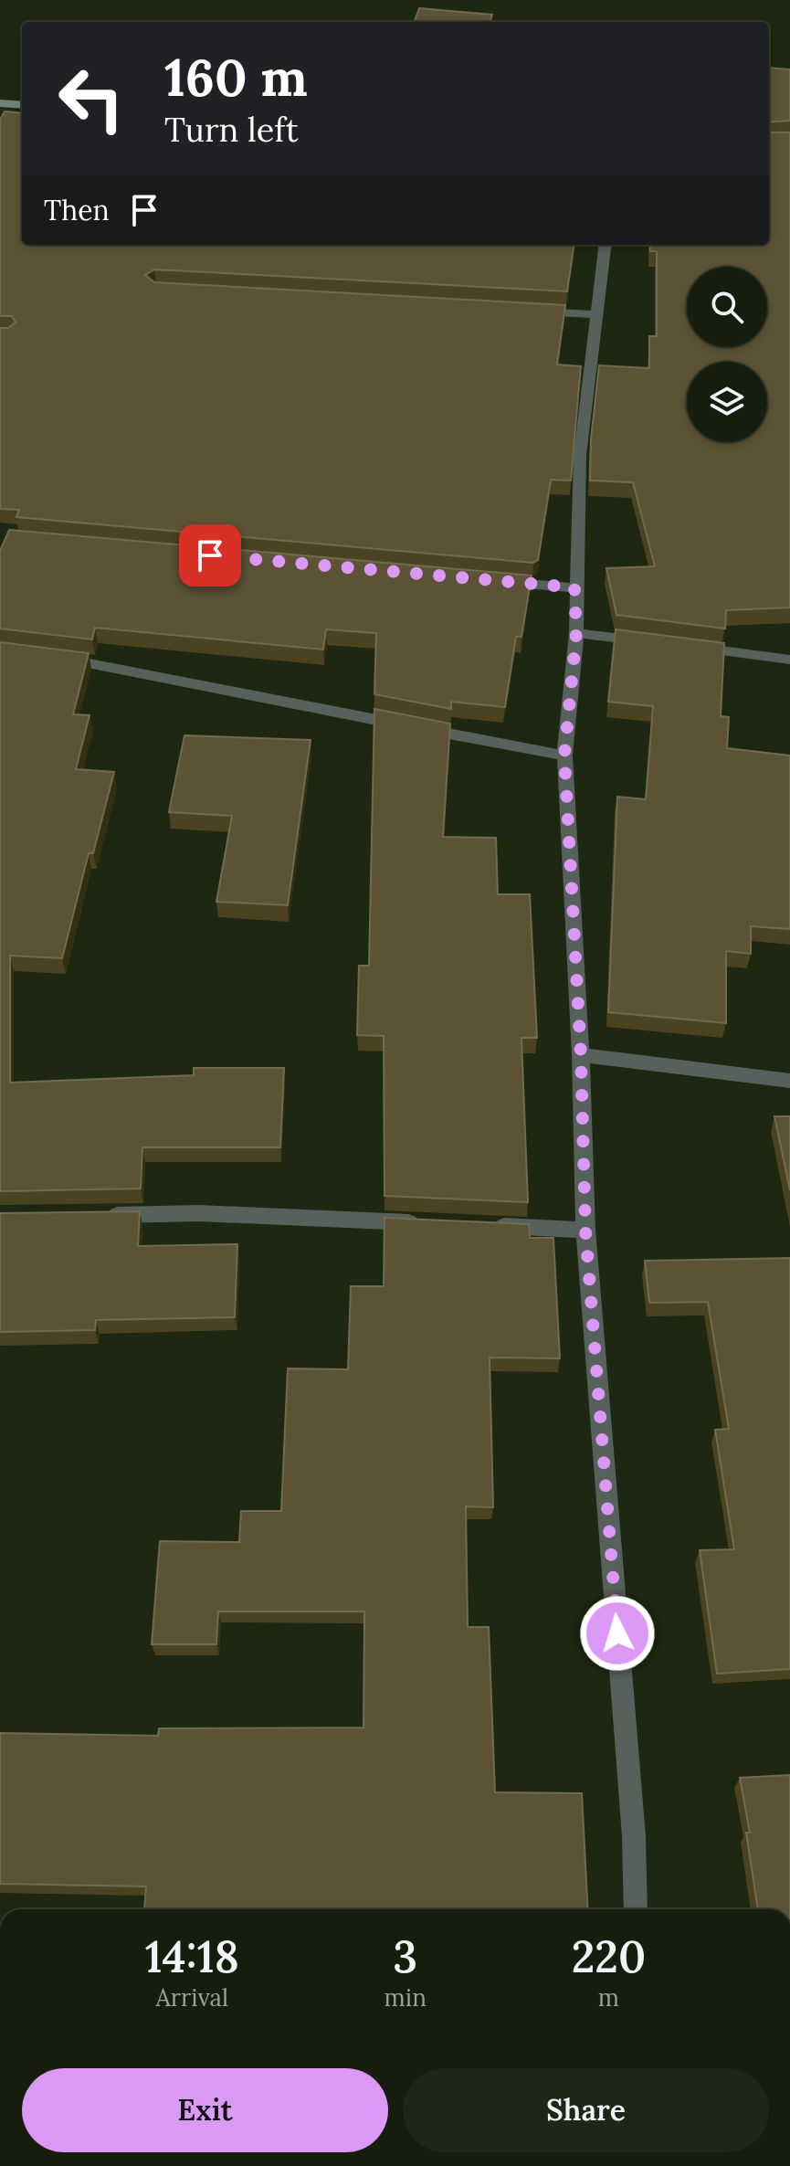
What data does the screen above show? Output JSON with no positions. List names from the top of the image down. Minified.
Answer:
{"page":{"turn":["160 m","Turn left"],"then":"Then","eta":["14:18","Arrival","3","min","220","m"],"buttons":["Exit","Share"]}}
